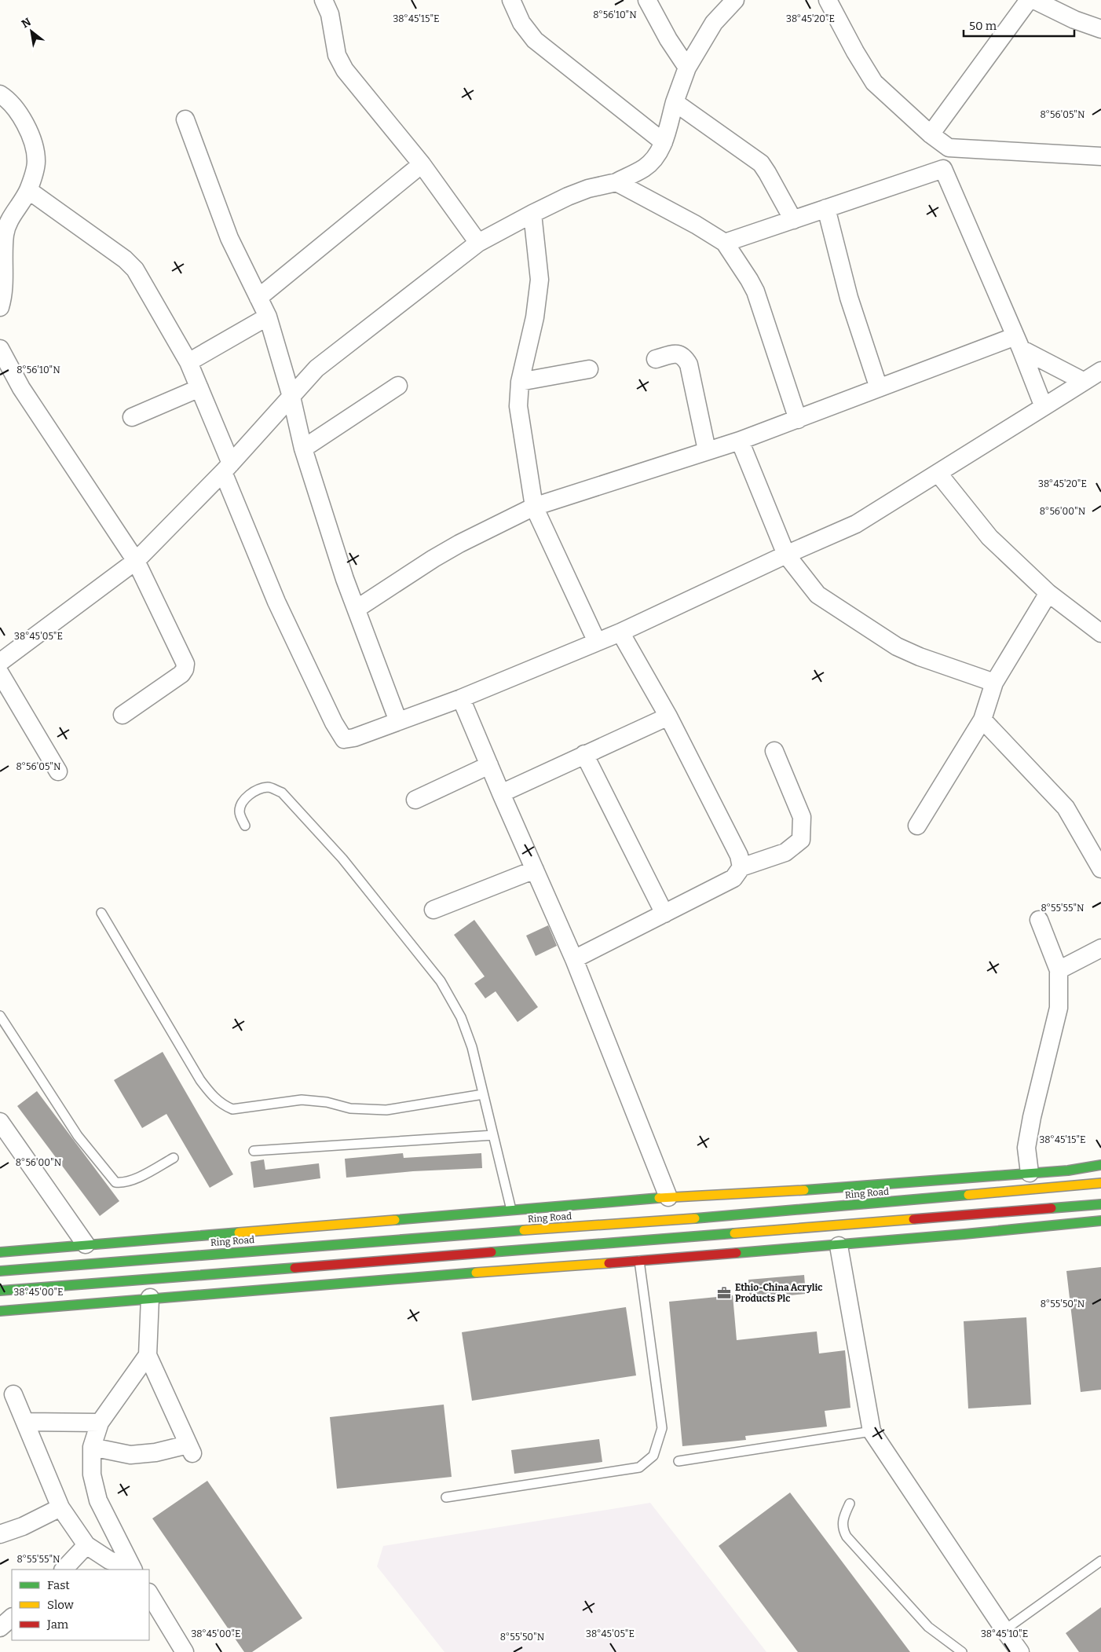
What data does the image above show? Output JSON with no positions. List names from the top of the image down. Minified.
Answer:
{"streets":{"main road":["Ring Road"]},"places":{"office":["Ethio-China Acrylic Products Plc"]},"legend":["Fast","Slow","Jam"],"scale_bar":"50 m","north":"top left","coordinates":["8°56'10\"N","38°45'15\"E","38°45'20\"E","8°56'05\"N","8°56'00\"N","38°45'05\"E","8°55'55\"N","38°45'00\"E","8°55'50\"N","38°45'10\"E"]}
